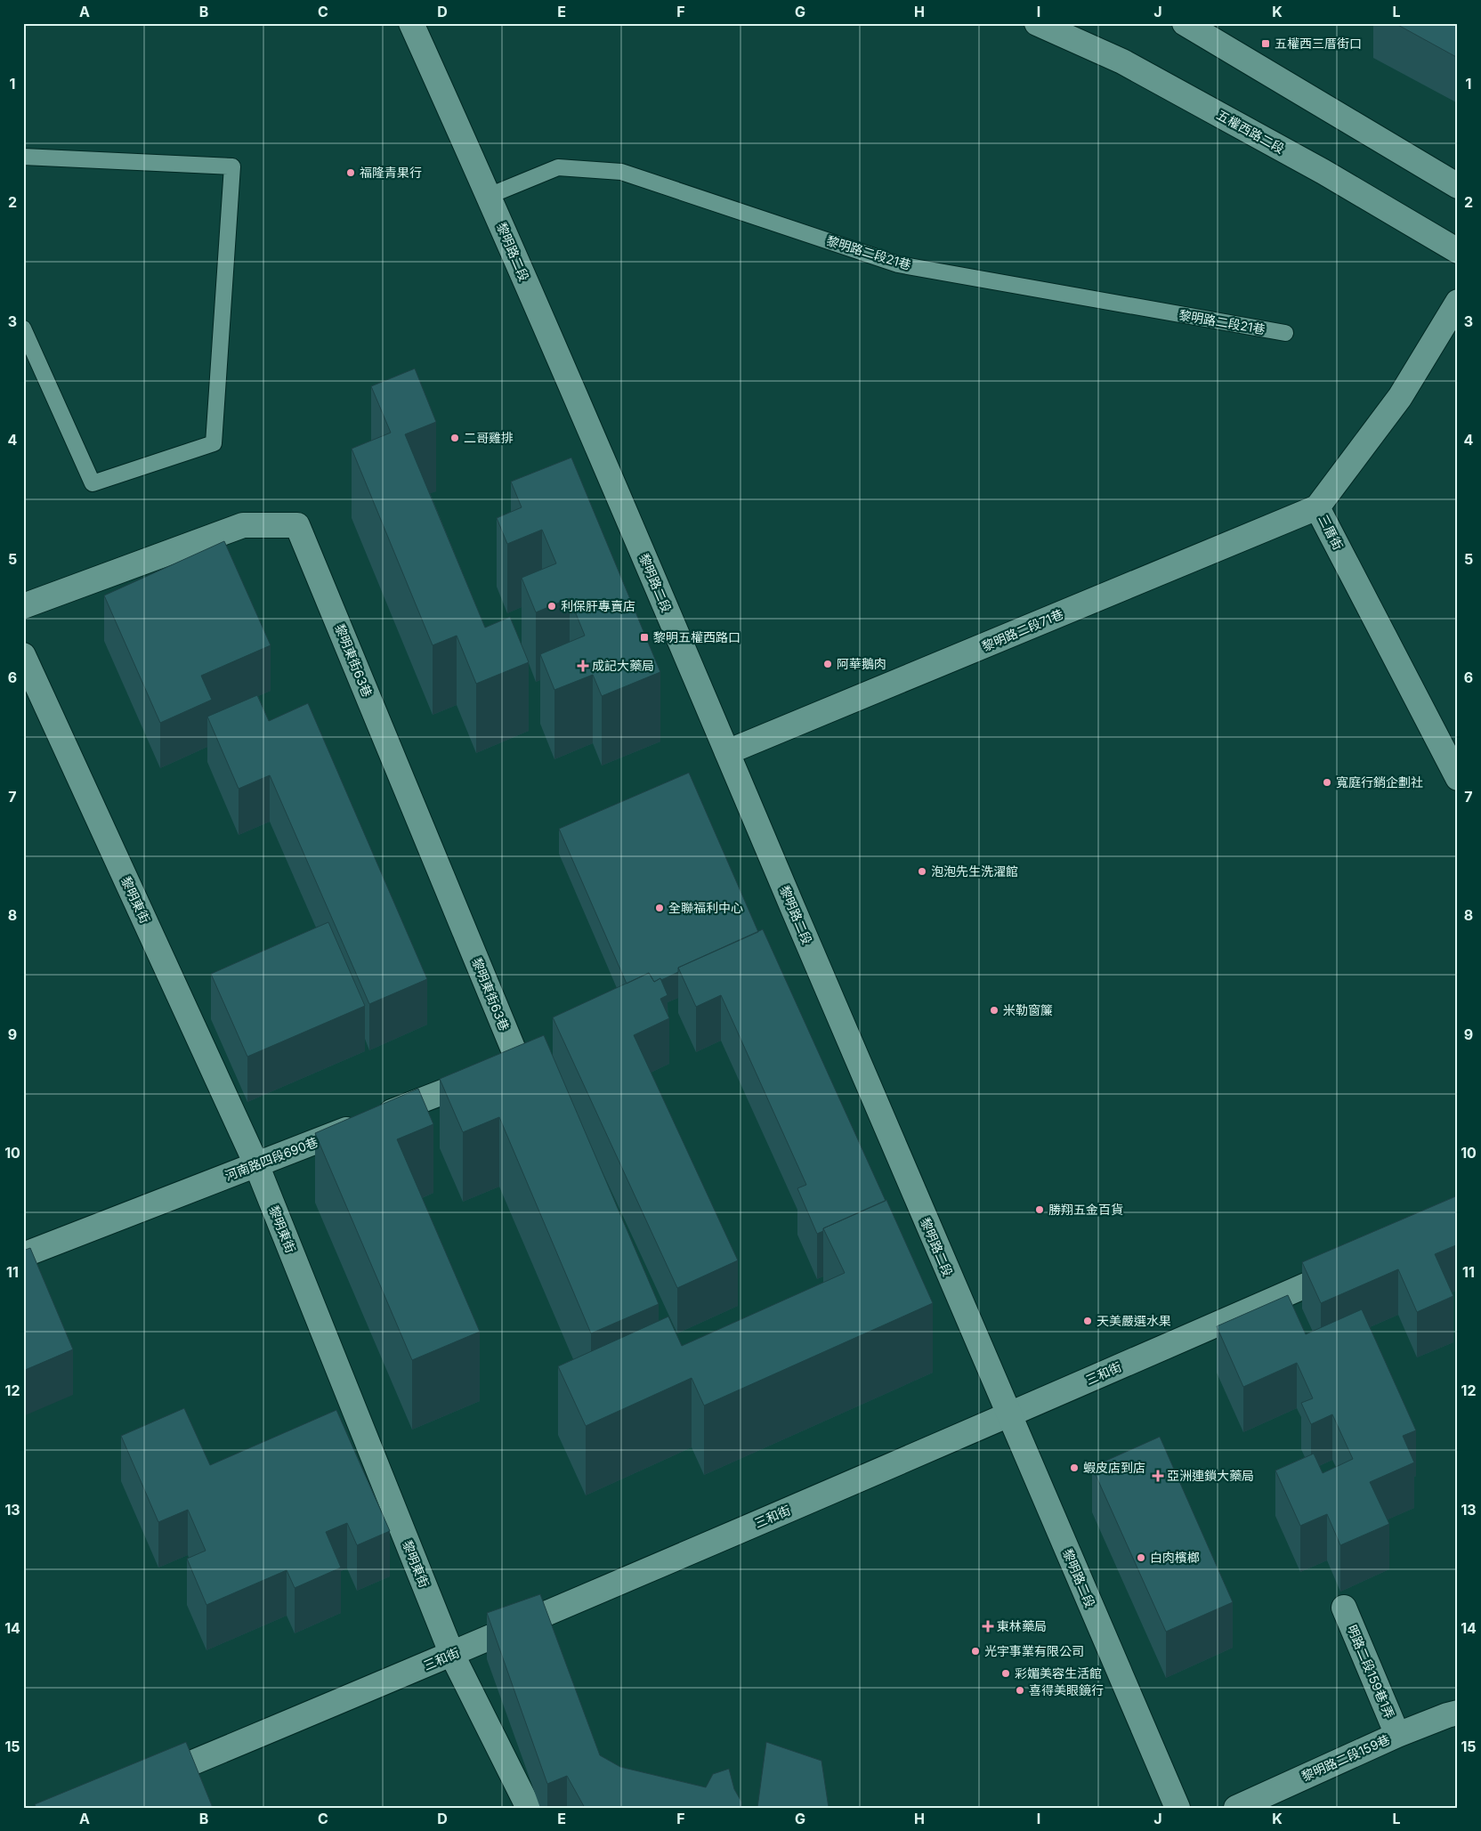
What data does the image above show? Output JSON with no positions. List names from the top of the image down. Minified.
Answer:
{"streets":{"street":["五權西路二段","黎明路二段","三厝街","黎明路二段71巷","黎明東街63巷","黎明東街","河南路四段690巷","三和街","明路二段159巷1弄","黎明路二段159巷"],"lane":["黎明路二段21巷"]},"crossings":[["黎明路二段","黎明路二段21巷"],["黎明路二段","黎明路二段71巷"],["黎明路二段","三和街"],["三厝街","黎明路二段71巷"],["黎明東街63巷","河南路四段690巷"],["黎明東街","河南路四段690巷"],["黎明東街","三和街"],["明路二段159巷1弄","黎明路二段159巷"]],"places":{"transit":["五權西三厝街口","黎明五權西路口"],"other":["福隆青果行","二哥雞排","利保肝專賣店","阿華鵝肉","寬庭行銷企劃社","泡泡先生洗濯館","全聯福利中心","米勒窗簾","勝翔五金百貨","天美嚴選水果","蝦皮店到店","白肉檳榔","光宇事業有限公司","彩媚美容生活館","喜得美眼鏡行"],"health":["成記大藥局","亞洲連鎖大藥局","東林藥局"]},"grid":{"columns":["A","B","C","D","E","F","G","H","I","J","K","L"],"rows":["1","2","3","4","5","6","7","8","9","10","11","12","13","14","15"]}}
